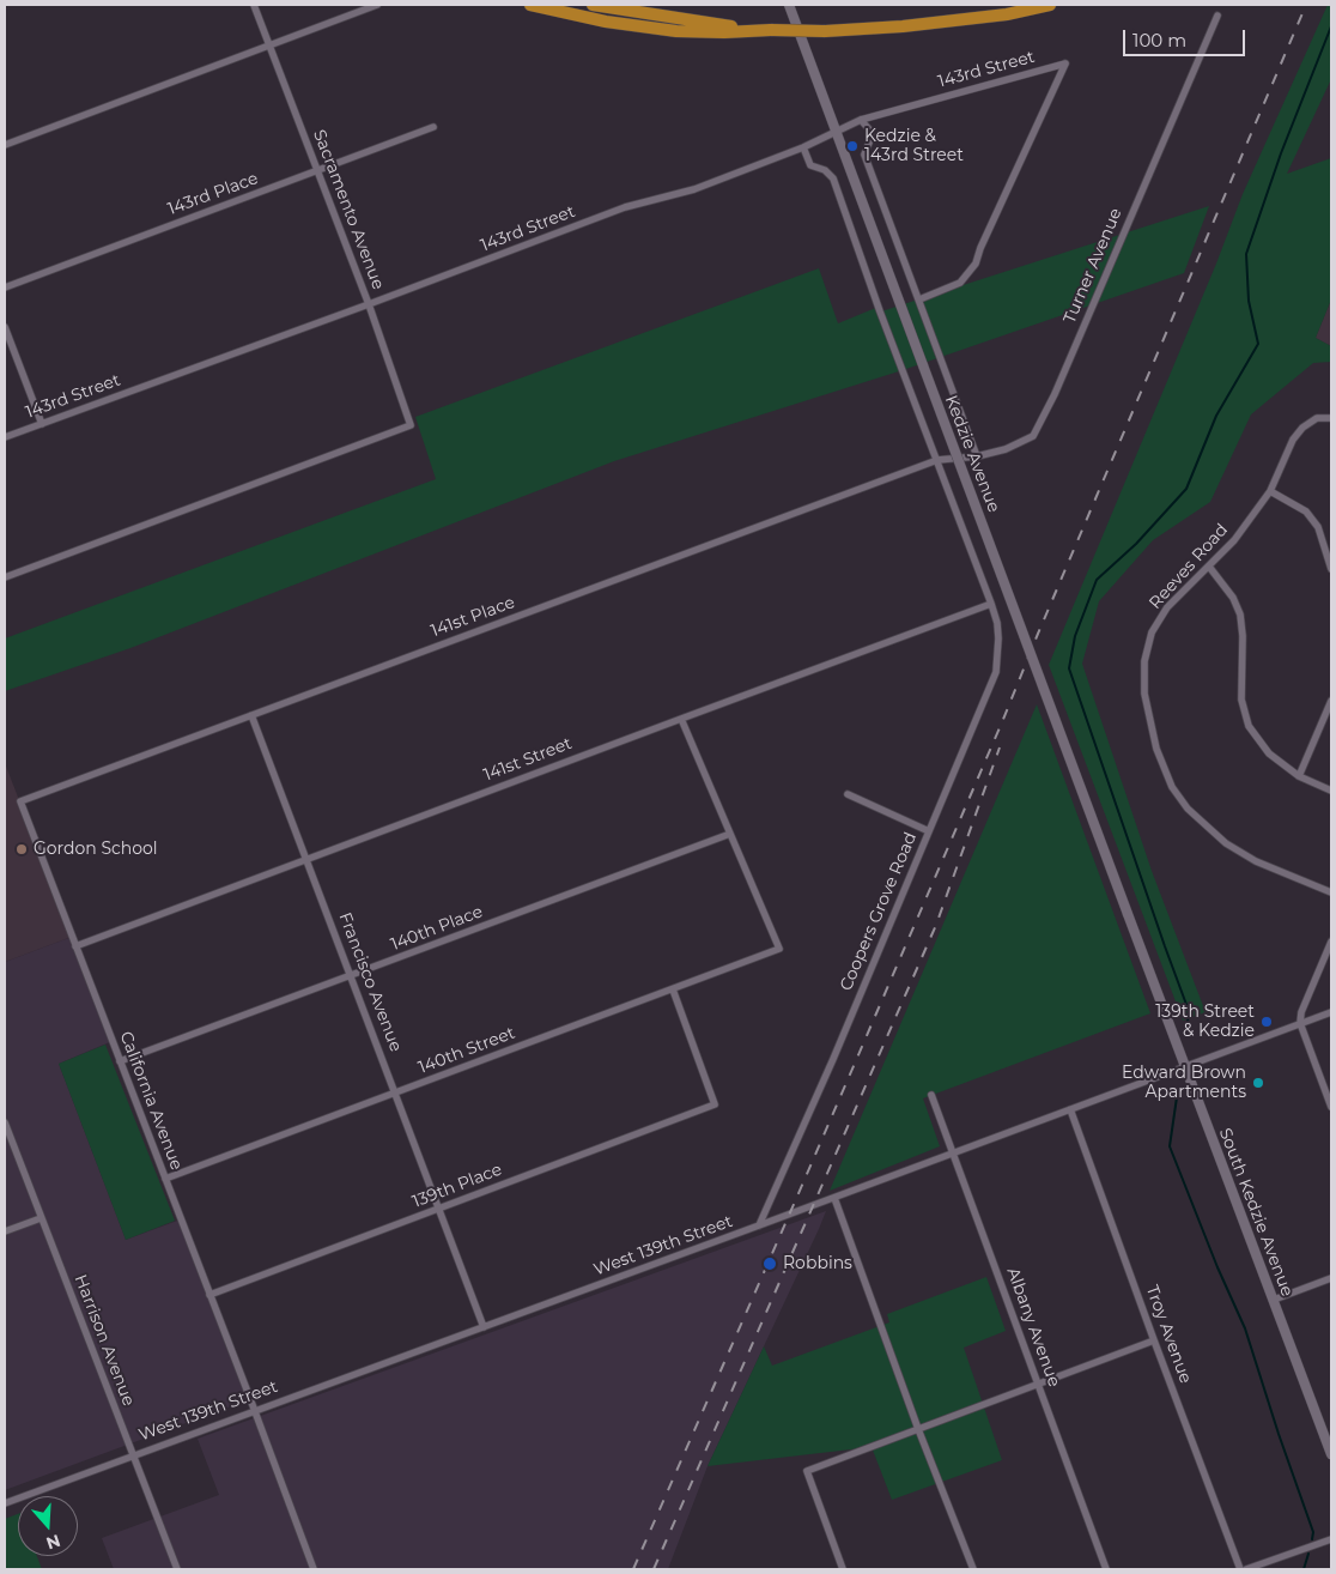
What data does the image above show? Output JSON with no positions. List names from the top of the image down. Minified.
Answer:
{"streets":{"main road":["Kedzie Avenue","South Kedzie Avenue"],"street":["143rd Street","143rd Place","Sacramento Avenue","Turner Avenue","Reeves Road","141st Place","141st Street","Coopers Grove Road","140th Place","Francisco Avenue","140th Street","California Avenue","139th Place","West 139th Street","Albany Avenue","Troy Avenue","Harrison Avenue"]},"crossings":[["143rd Street","Sacramento Avenue"],["143rd Street","Kedzie Avenue"],["143rd Street","Coopers Grove Road"],["143rd Place","Sacramento Avenue"],["Turner Avenue","141st Place"],["Turner Avenue","Coopers Grove Road"],["Kedzie Avenue","South Kedzie Avenue"],["141st Place","Coopers Grove Road"],["141st Place","Francisco Avenue"],["141st Place","California Avenue"],["141st Street","Coopers Grove Road"],["141st Street","Francisco Avenue"],["141st Street","California Avenue"],["Coopers Grove Road","West 139th Street"],["140th Place","Francisco Avenue"],["140th Place","140th Street"],["140th Place","California Avenue"],["Francisco Avenue","140th Street"],["Francisco Avenue","139th Place"],["Francisco Avenue","West 139th Street"],["140th Street","California Avenue"],["140th Street","139th Place"],["California Avenue","139th Place"],["California Avenue","West 139th Street"],["South Kedzie Avenue","West 139th Street"],["West 139th Street","Albany Avenue"],["West 139th Street","Troy Avenue"],["West 139th Street","Harrison Avenue"]],"places":["Kedzie & 143rd Street","Gordon School","139th Street & Kedzie","Edward Brown Apartments","Robbins"],"scale_bar":"100 m","north":"bottom"}
